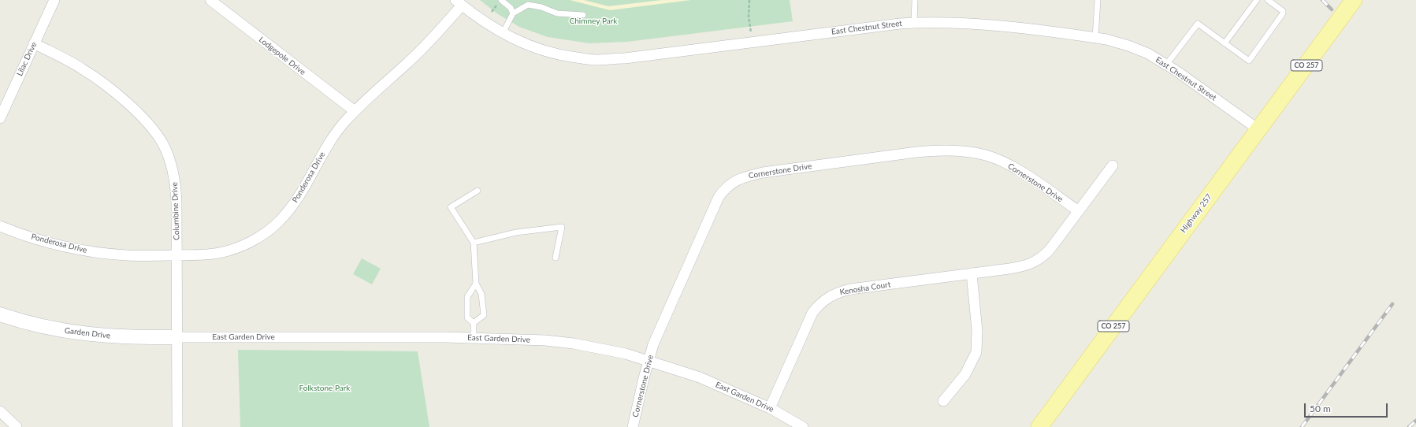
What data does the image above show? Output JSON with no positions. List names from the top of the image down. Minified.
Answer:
{"streets":{"main road":["CO 257","Highway 257"],"street":["East Chestnut Street","Lodgepole Drive","Lilac Drive","Cornerstone Drive","Ponderosa Drive","Columbine Drive","Kenosha Court","Garden Drive","East Garden Drive"]},"crossings":[["East Chestnut Street","Ponderosa Drive"],["East Chestnut Street","Highway 257"],["Lodgepole Drive","Ponderosa Drive"],["Lilac Drive","Columbine Drive"],["Cornerstone Drive","Kenosha Court"],["Cornerstone Drive","East Garden Drive"],["Ponderosa Drive","Columbine Drive"],["Columbine Drive","Garden Drive"],["Columbine Drive","East Garden Drive"],["Kenosha Court","East Garden Drive"],["Garden Drive","East Garden Drive"]],"parks":["Chimney Park","Folkstone Park"],"scale_bar":"50 m"}
